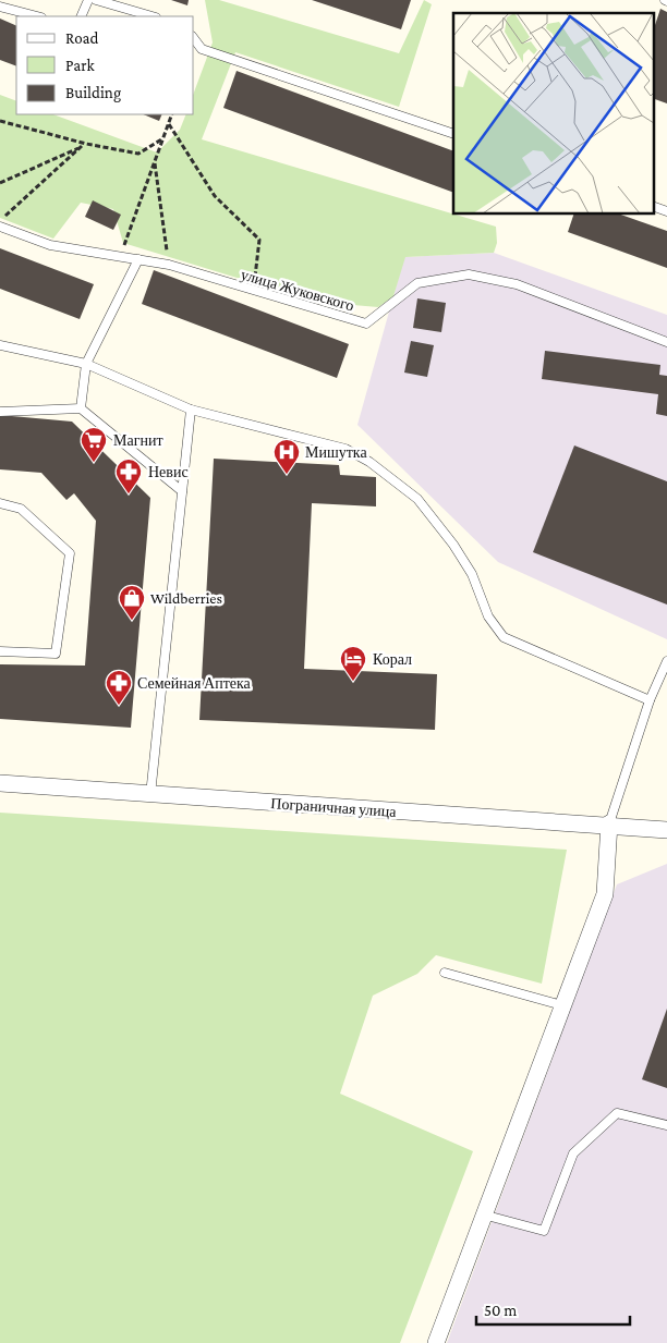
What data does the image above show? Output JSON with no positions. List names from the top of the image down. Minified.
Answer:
{"streets":{"street":["Пограничная улица"],"lane":["улица Жуковского"]},"places":{"supermarket":["Магнит"],"hospital":["Мишутка"],"pharmacy":["Невис","Семейная Аптека"],"shop":["Wildberries"],"hotel":["Корал"]},"legend":["Road","Park","Building"],"scale_bar":"50 m"}
